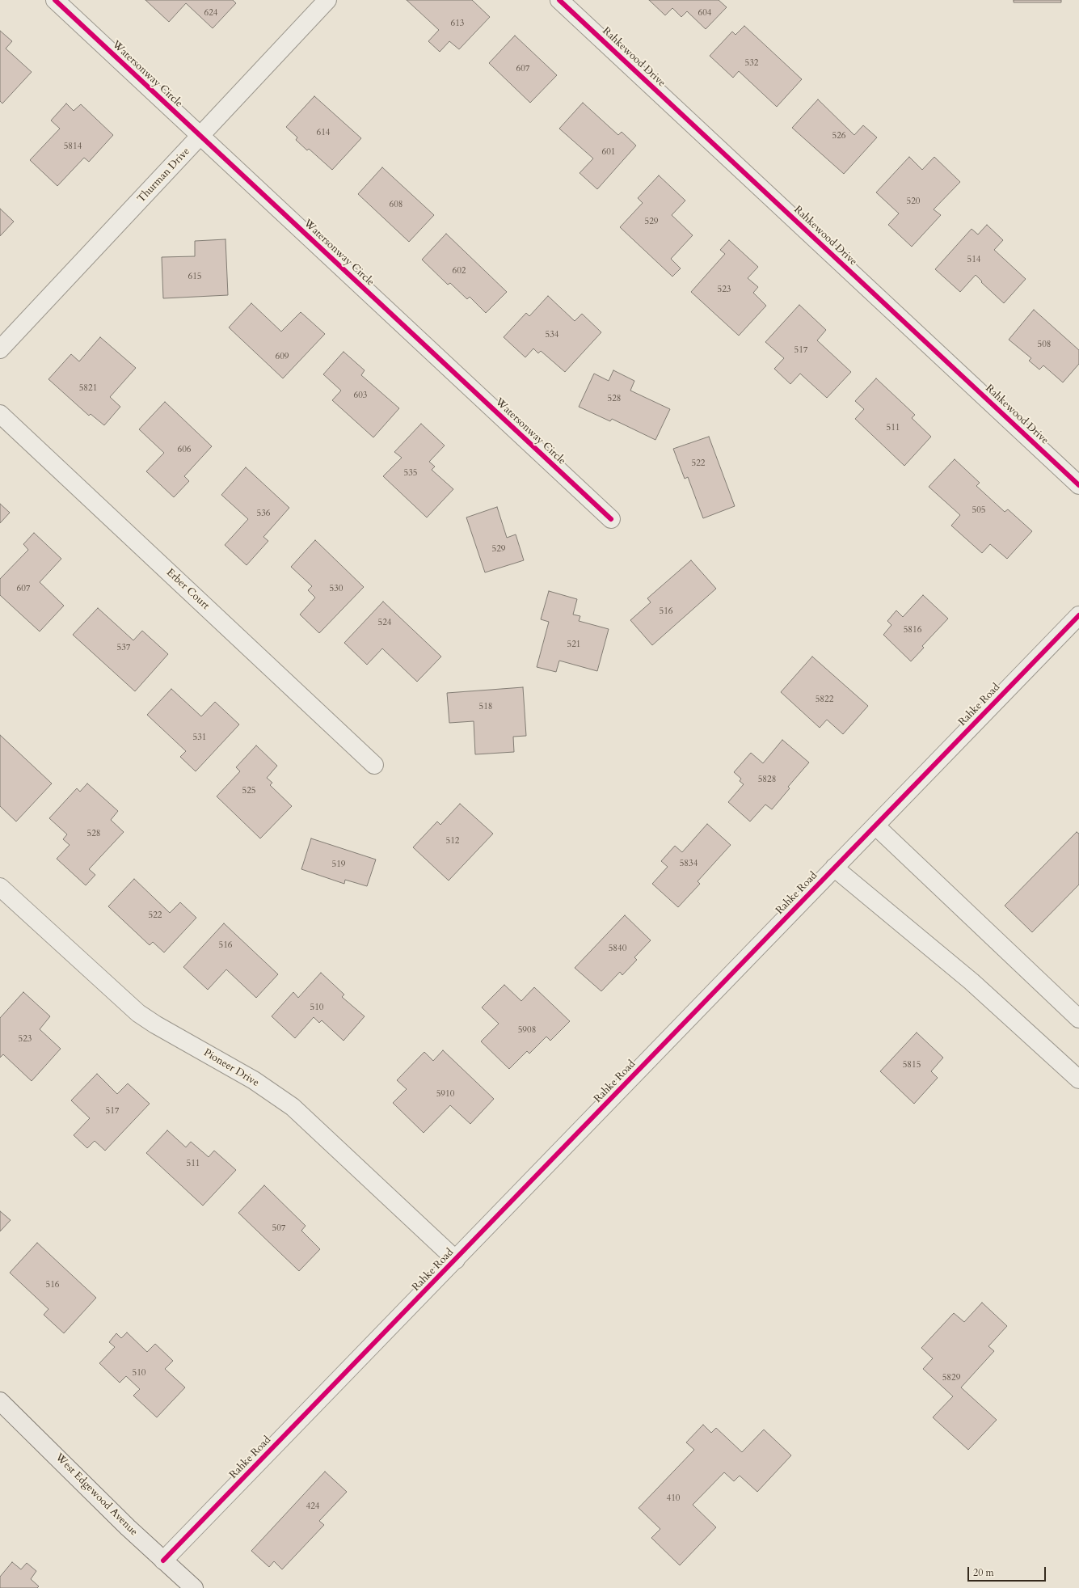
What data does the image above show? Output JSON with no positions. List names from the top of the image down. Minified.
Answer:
{"streets":{"main road":["West Edgewood Avenue"],"street":["Rahkewood Drive","Watersonway Circle","Thurman Drive","Erber Court","Rahke Road","Pioneer Drive"]},"crossings":[["Watersonway Circle","Thurman Drive"],["Rahke Road","Pioneer Drive"],["Rahke Road","West Edgewood Avenue"]],"house_numbers":["624","604","613","532","607","614","526","5814","601","520","608","529","514","602","615","523","534","508","517","609","5821","603","528","511","606","522","535","505","536","529","607","530","516","524","5816","521","537","5822","518","531","5828","525","528","512","5834","519","522","516","5840","510","5908","523","5815","5910","517","511","507","516","510","5829","410","424"],"scale_bar":"20 m"}
